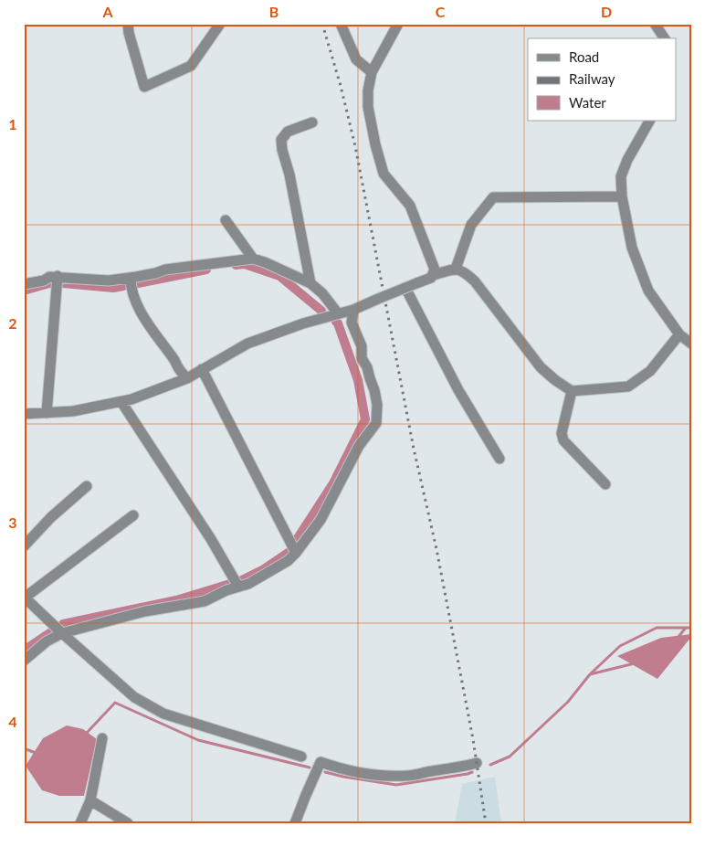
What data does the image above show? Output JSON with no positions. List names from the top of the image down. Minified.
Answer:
{"legend":["Road","Railway","Water"],"grid":{"columns":["A","B","C","D"],"rows":["1","2","3","4"]}}
